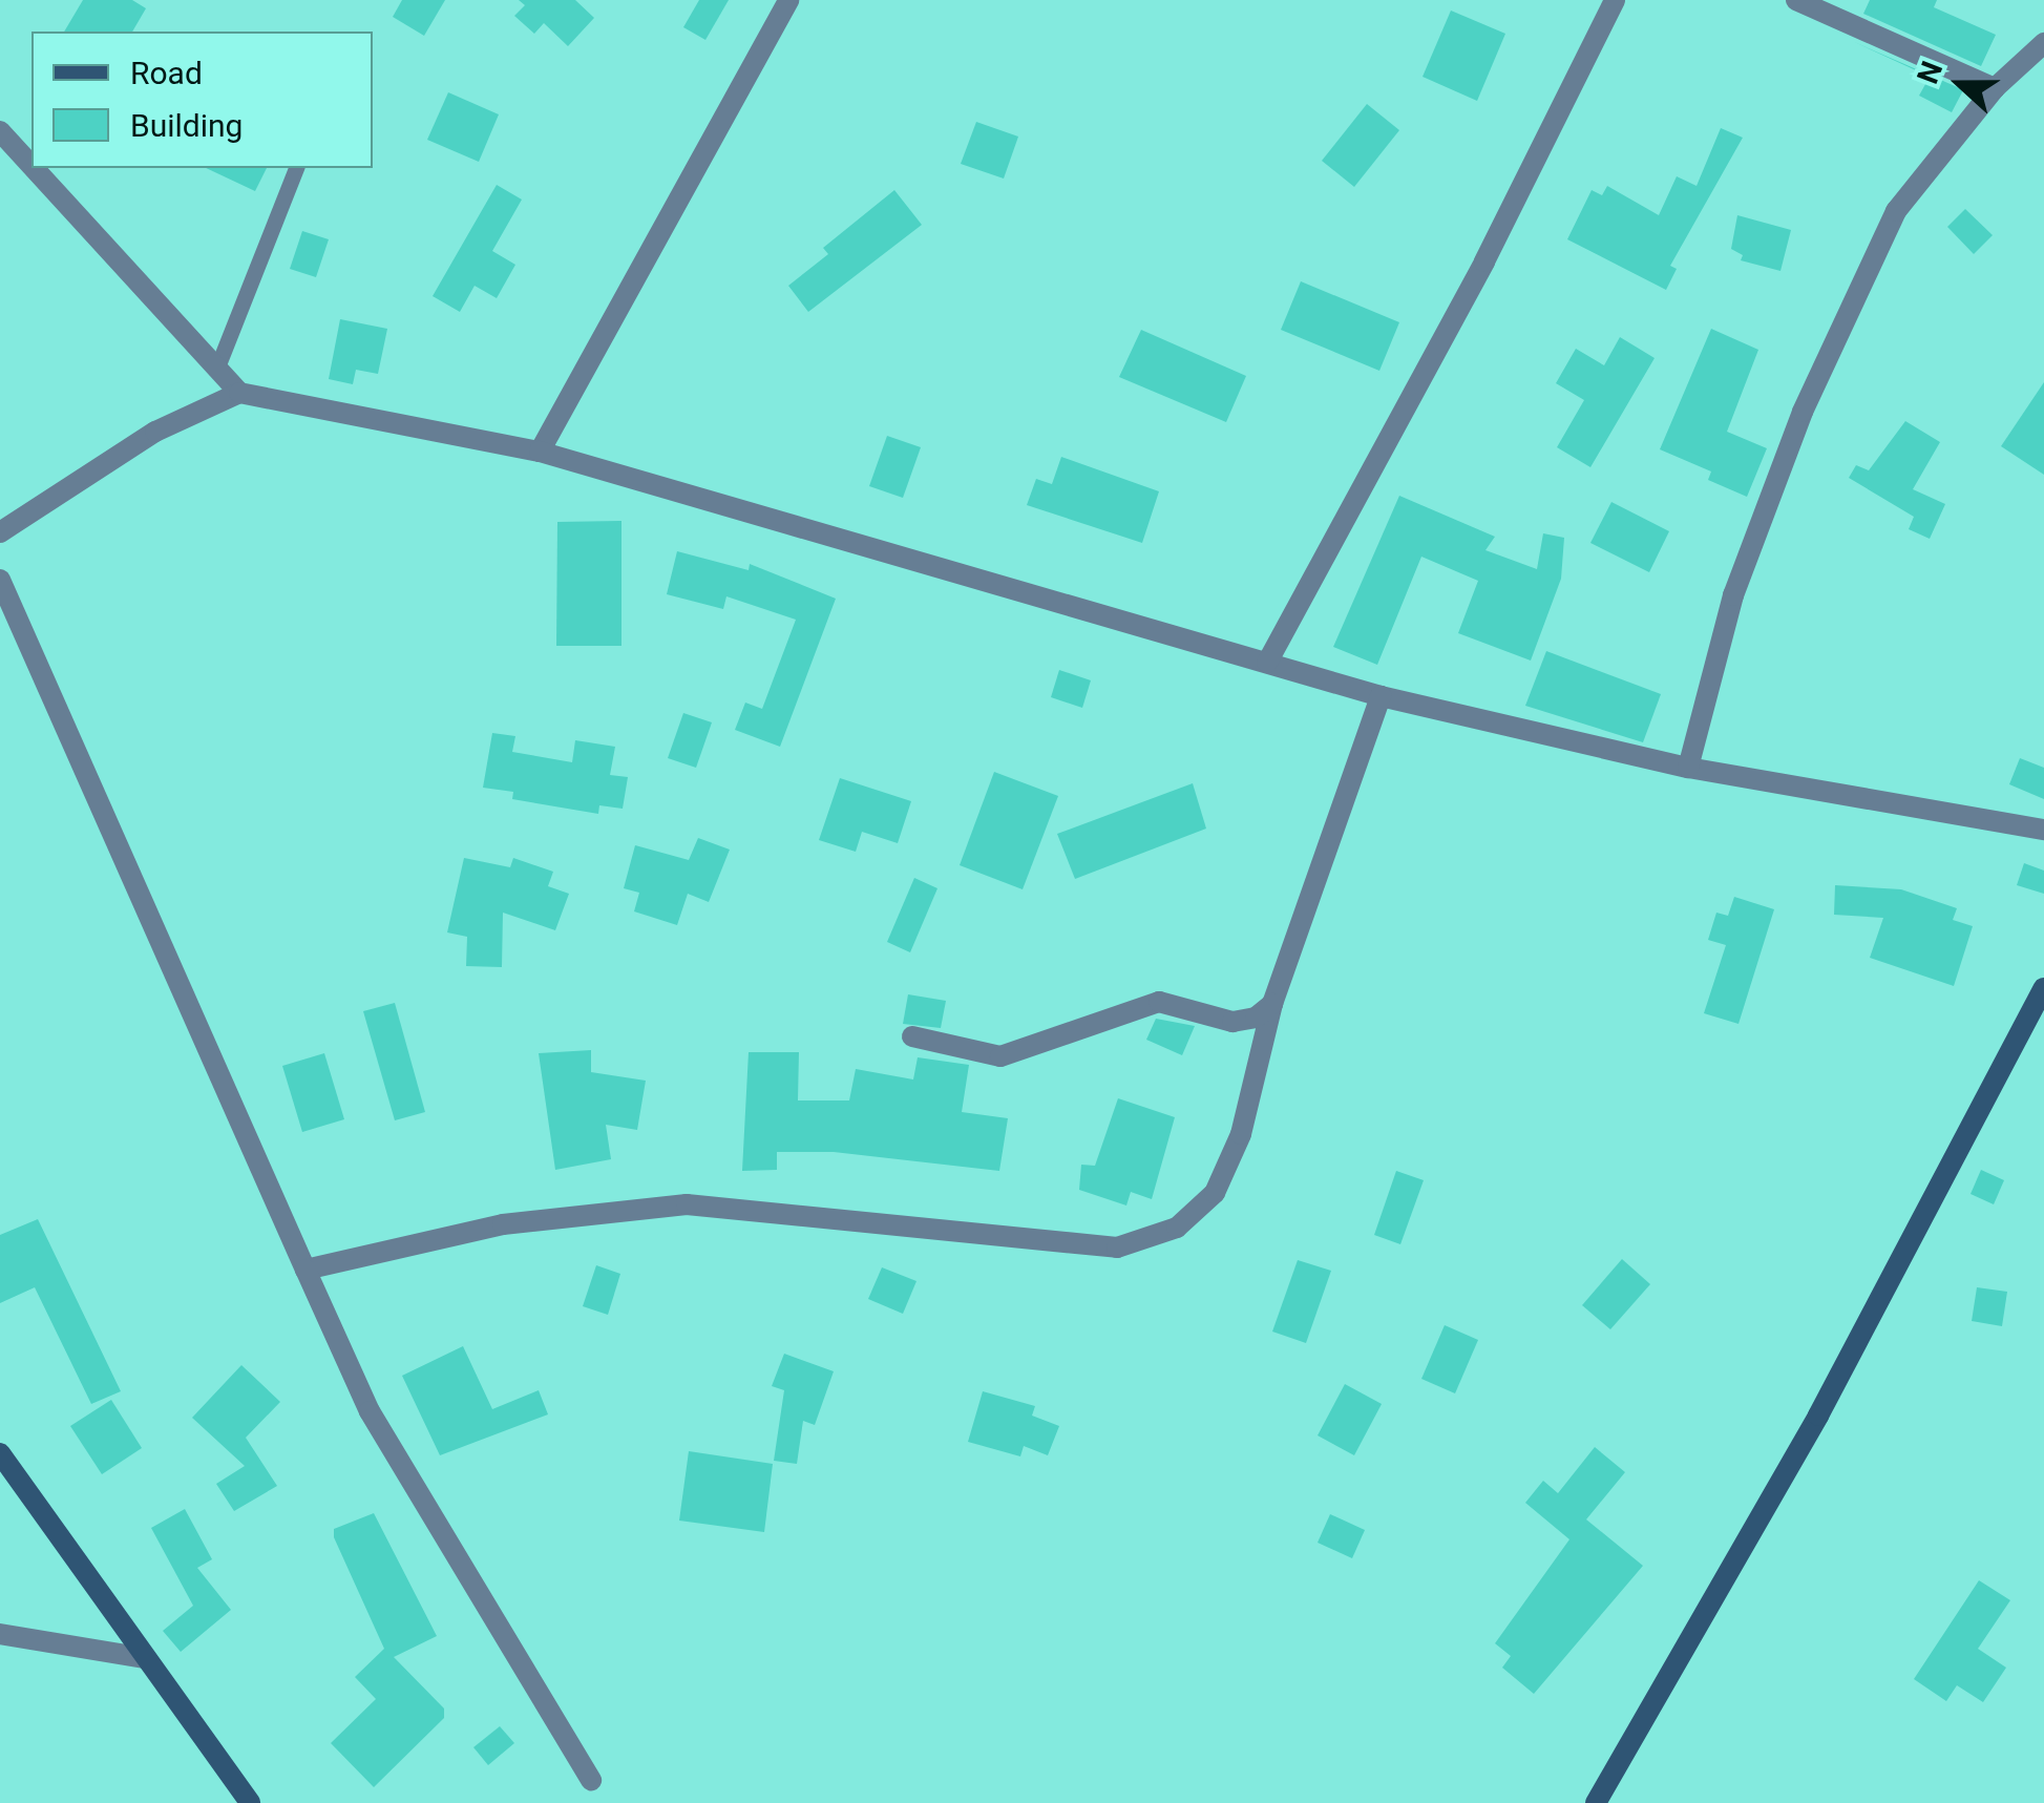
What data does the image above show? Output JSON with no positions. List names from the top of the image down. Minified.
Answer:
{"legend":["Road","Building"],"north":"left"}
